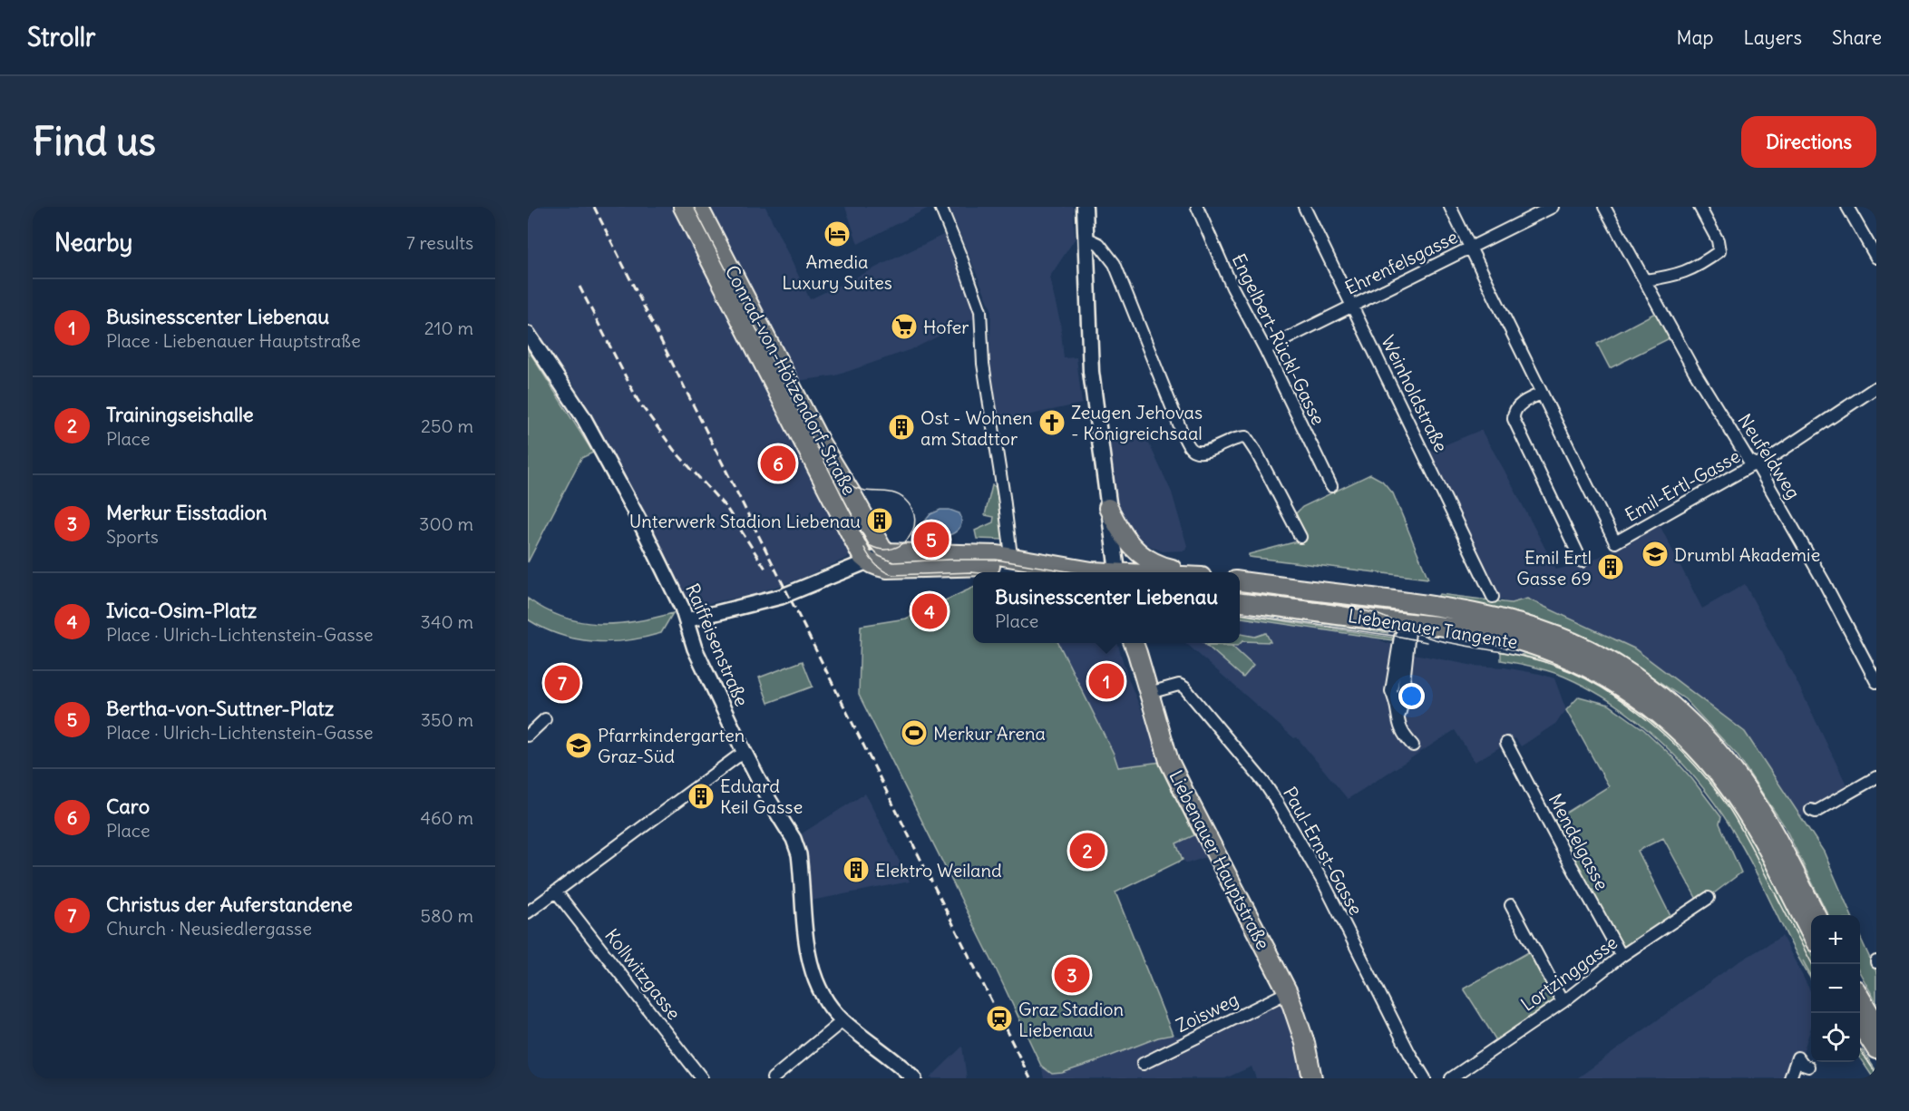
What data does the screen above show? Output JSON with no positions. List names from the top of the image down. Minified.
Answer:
{"streets":{"main road":["Conrad-von-Hötzendorf-Straße","Liebenauer Tangente","Liebenauer Hauptstraße"],"street":["Ehrenfelsgasse","Engelbert-Rückl-Gasse","Weinholdstraße","Neufeldweg","Emil-Ertl-Gasse","Raiffeisenstraße","Mendelgasse","Paul-Ernst-Gasse","Lortzinggasse","Kollwitzgasse","Zoisweg"]},"crossings":[["Ehrenfelsgasse","Engelbert-Rückl-Gasse"],["Ehrenfelsgasse","Weinholdstraße"],["Neufeldweg","Emil-Ertl-Gasse"],["Mendelgasse","Lortzinggasse"],["Paul-Ernst-Gasse","Liebenauer Hauptstraße"],["Liebenauer Hauptstraße","Zoisweg"]],"places":{"hotel":["Amedia Luxury Suites"],"supermarket":["Hofer"],"church":["Zeugen Jehovas - Königreichsaal"],"building":["Ost - Wohnen am Stadttor","Unterwerk Stadion Liebenau","Emil Ertl Gasse 69","Eduard Keil Gasse","Elektro Weiland"],"school or university":["Drumbl Akademie","Pfarrkindergarten Graz-Süd"],"sports":["Merkur Arena"],"station":["Graz Stadion Liebenau"]},"page":{"header":"Strollr","nav":["Map","Layers","Share"],"buttons":"Directions","title":"Find us","heading":["Nearby","7 results"],"list":[{"mark":"1","name":"Businesscenter Liebenau","note":"Place · Liebenauer Hauptstraße","value":"210 m"},{"mark":"2","name":"Trainingseishalle","note":"Place","value":"250 m"},{"mark":"3","name":"Merkur Eisstadion","note":"Sports","value":"300 m"},{"mark":"4","name":"Ivica-Osim-Platz","note":"Place · Ulrich-Lichtenstein-Gasse","value":"340 m"},{"mark":"5","name":"Bertha-von-Suttner-Platz","note":"Place · Ulrich-Lichtenstein-Gasse","value":"350 m"},{"mark":"6","name":"Caro","note":"Place","value":"460 m"},{"mark":"7","name":"Christus der Auferstandene","note":"Church · Neusiedlergasse","value":"580 m"}],"pins":["6","5","4","1","7","2","3"],"popup":["Businesscenter Liebenau","Place"],"map_buttons":["+","−"]}}
